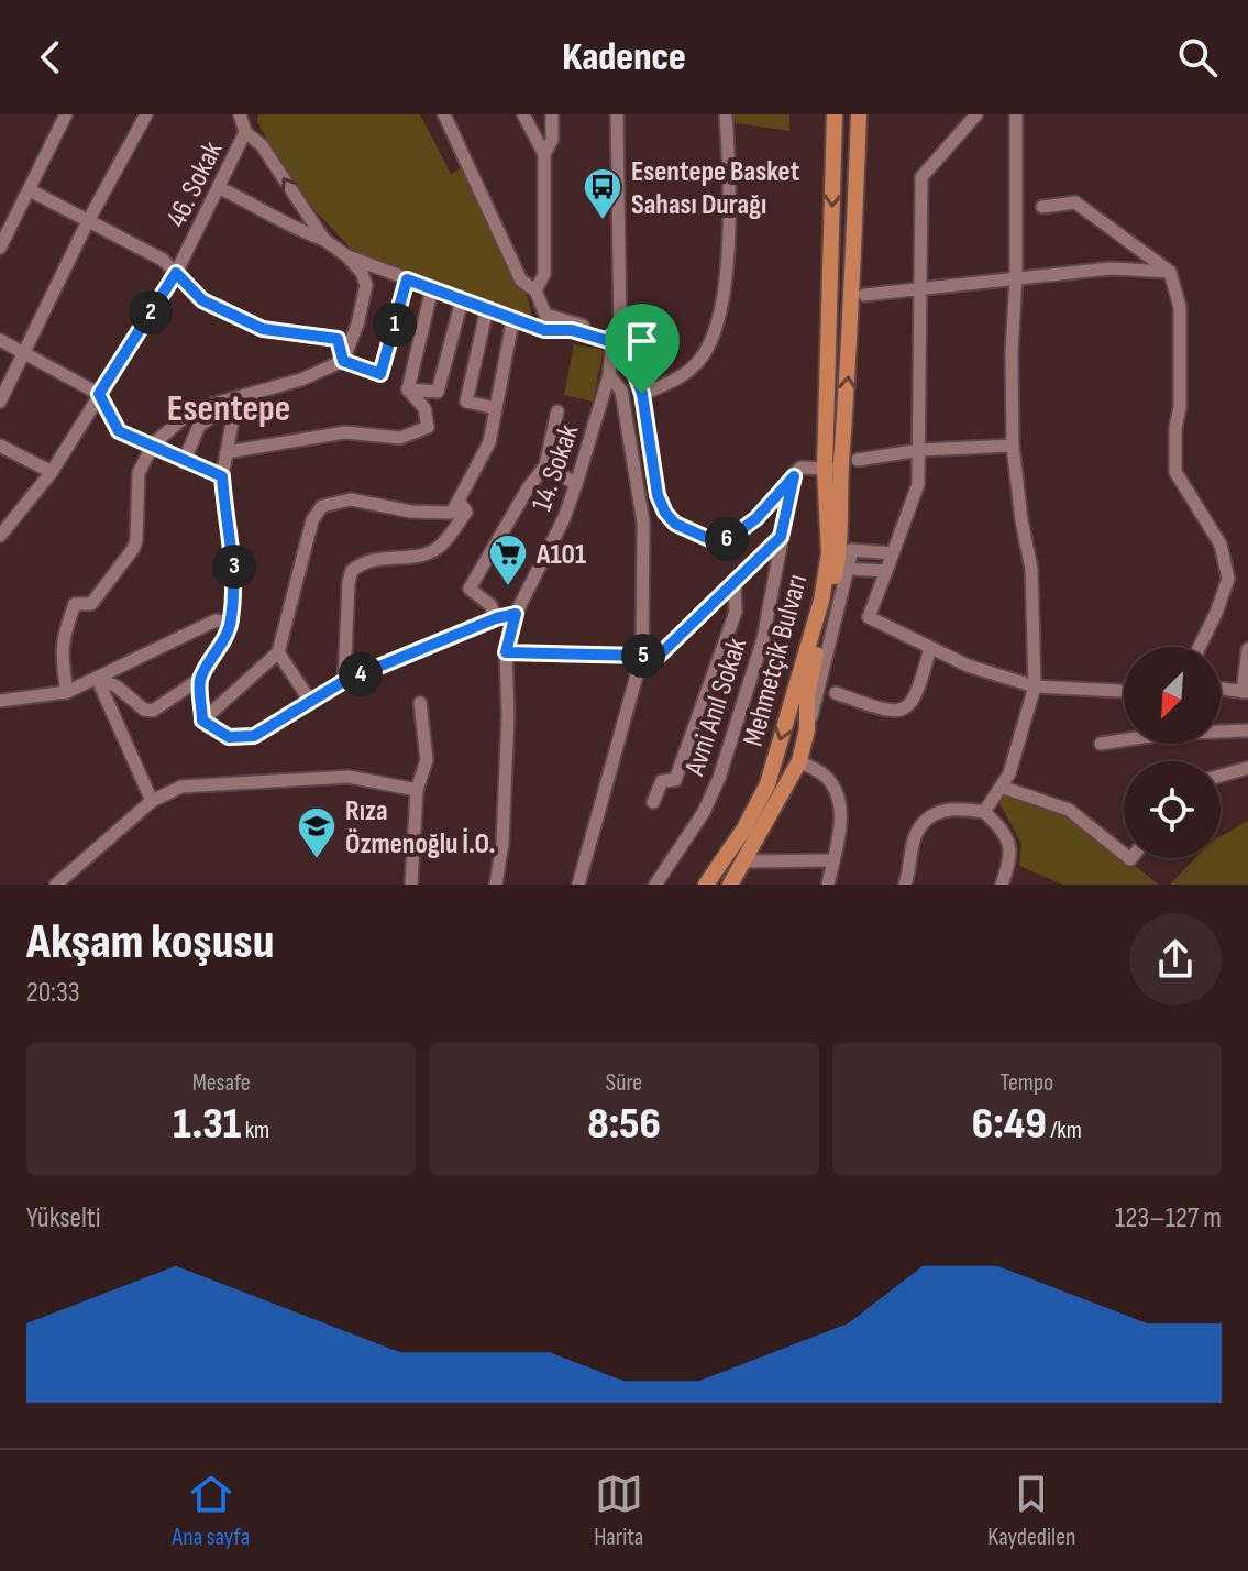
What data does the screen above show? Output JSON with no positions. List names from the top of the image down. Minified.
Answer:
{"streets":{"main road":["Mehmetçik Bulvarı"],"street":["46. Sokak","14. Sokak","Avni Anıl Sokak"]},"districts":["Esentepe"],"places":{"bus stop":["Esentepe Basket Sahası Durağı"],"supermarket":["A101"],"school or university":["Rıza Özmenoğlu İ.O."]},"north":"bottom left","page":{"header":"Kadence","pins":["2","1","6","3","5","4"],"heading":["Akşam koşusu","20:33"],"stats":[["Mesafe","1.31 km"],["Süre","8:56"],["Tempo","6:49 /km"]],"chart":["Yükselti","123–127 m"],"tabs":["Ana sayfa","Harita","Kaydedilen"]}}
